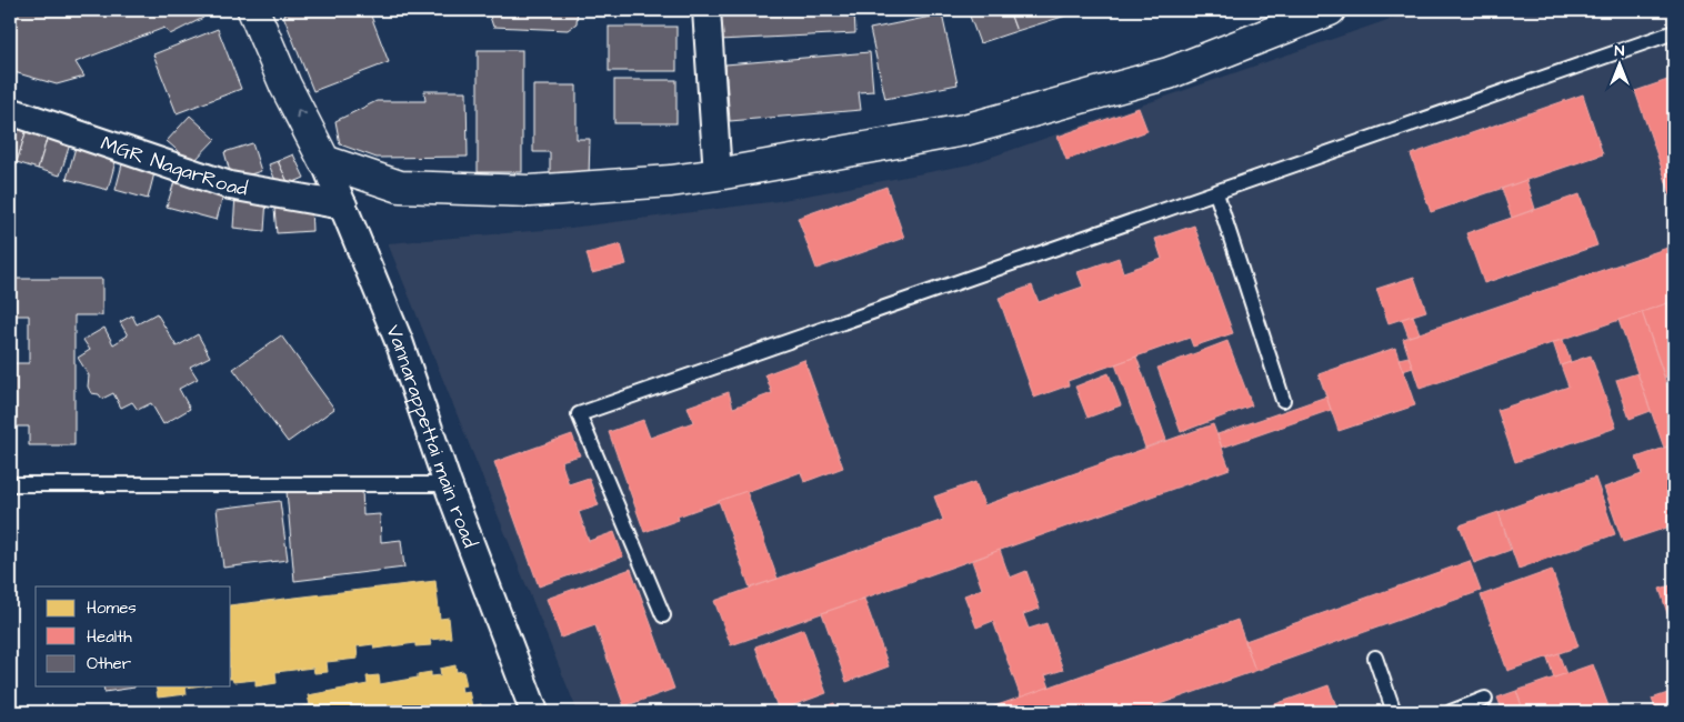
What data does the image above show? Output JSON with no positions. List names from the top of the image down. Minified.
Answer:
{"streets":{"street":["MGR NagarRoad","Vannarappettai main road"]},"crossings":[["MGR NagarRoad","Vannarappettai main road"]],"legend":["Homes","Health","Other"],"north":"top"}
